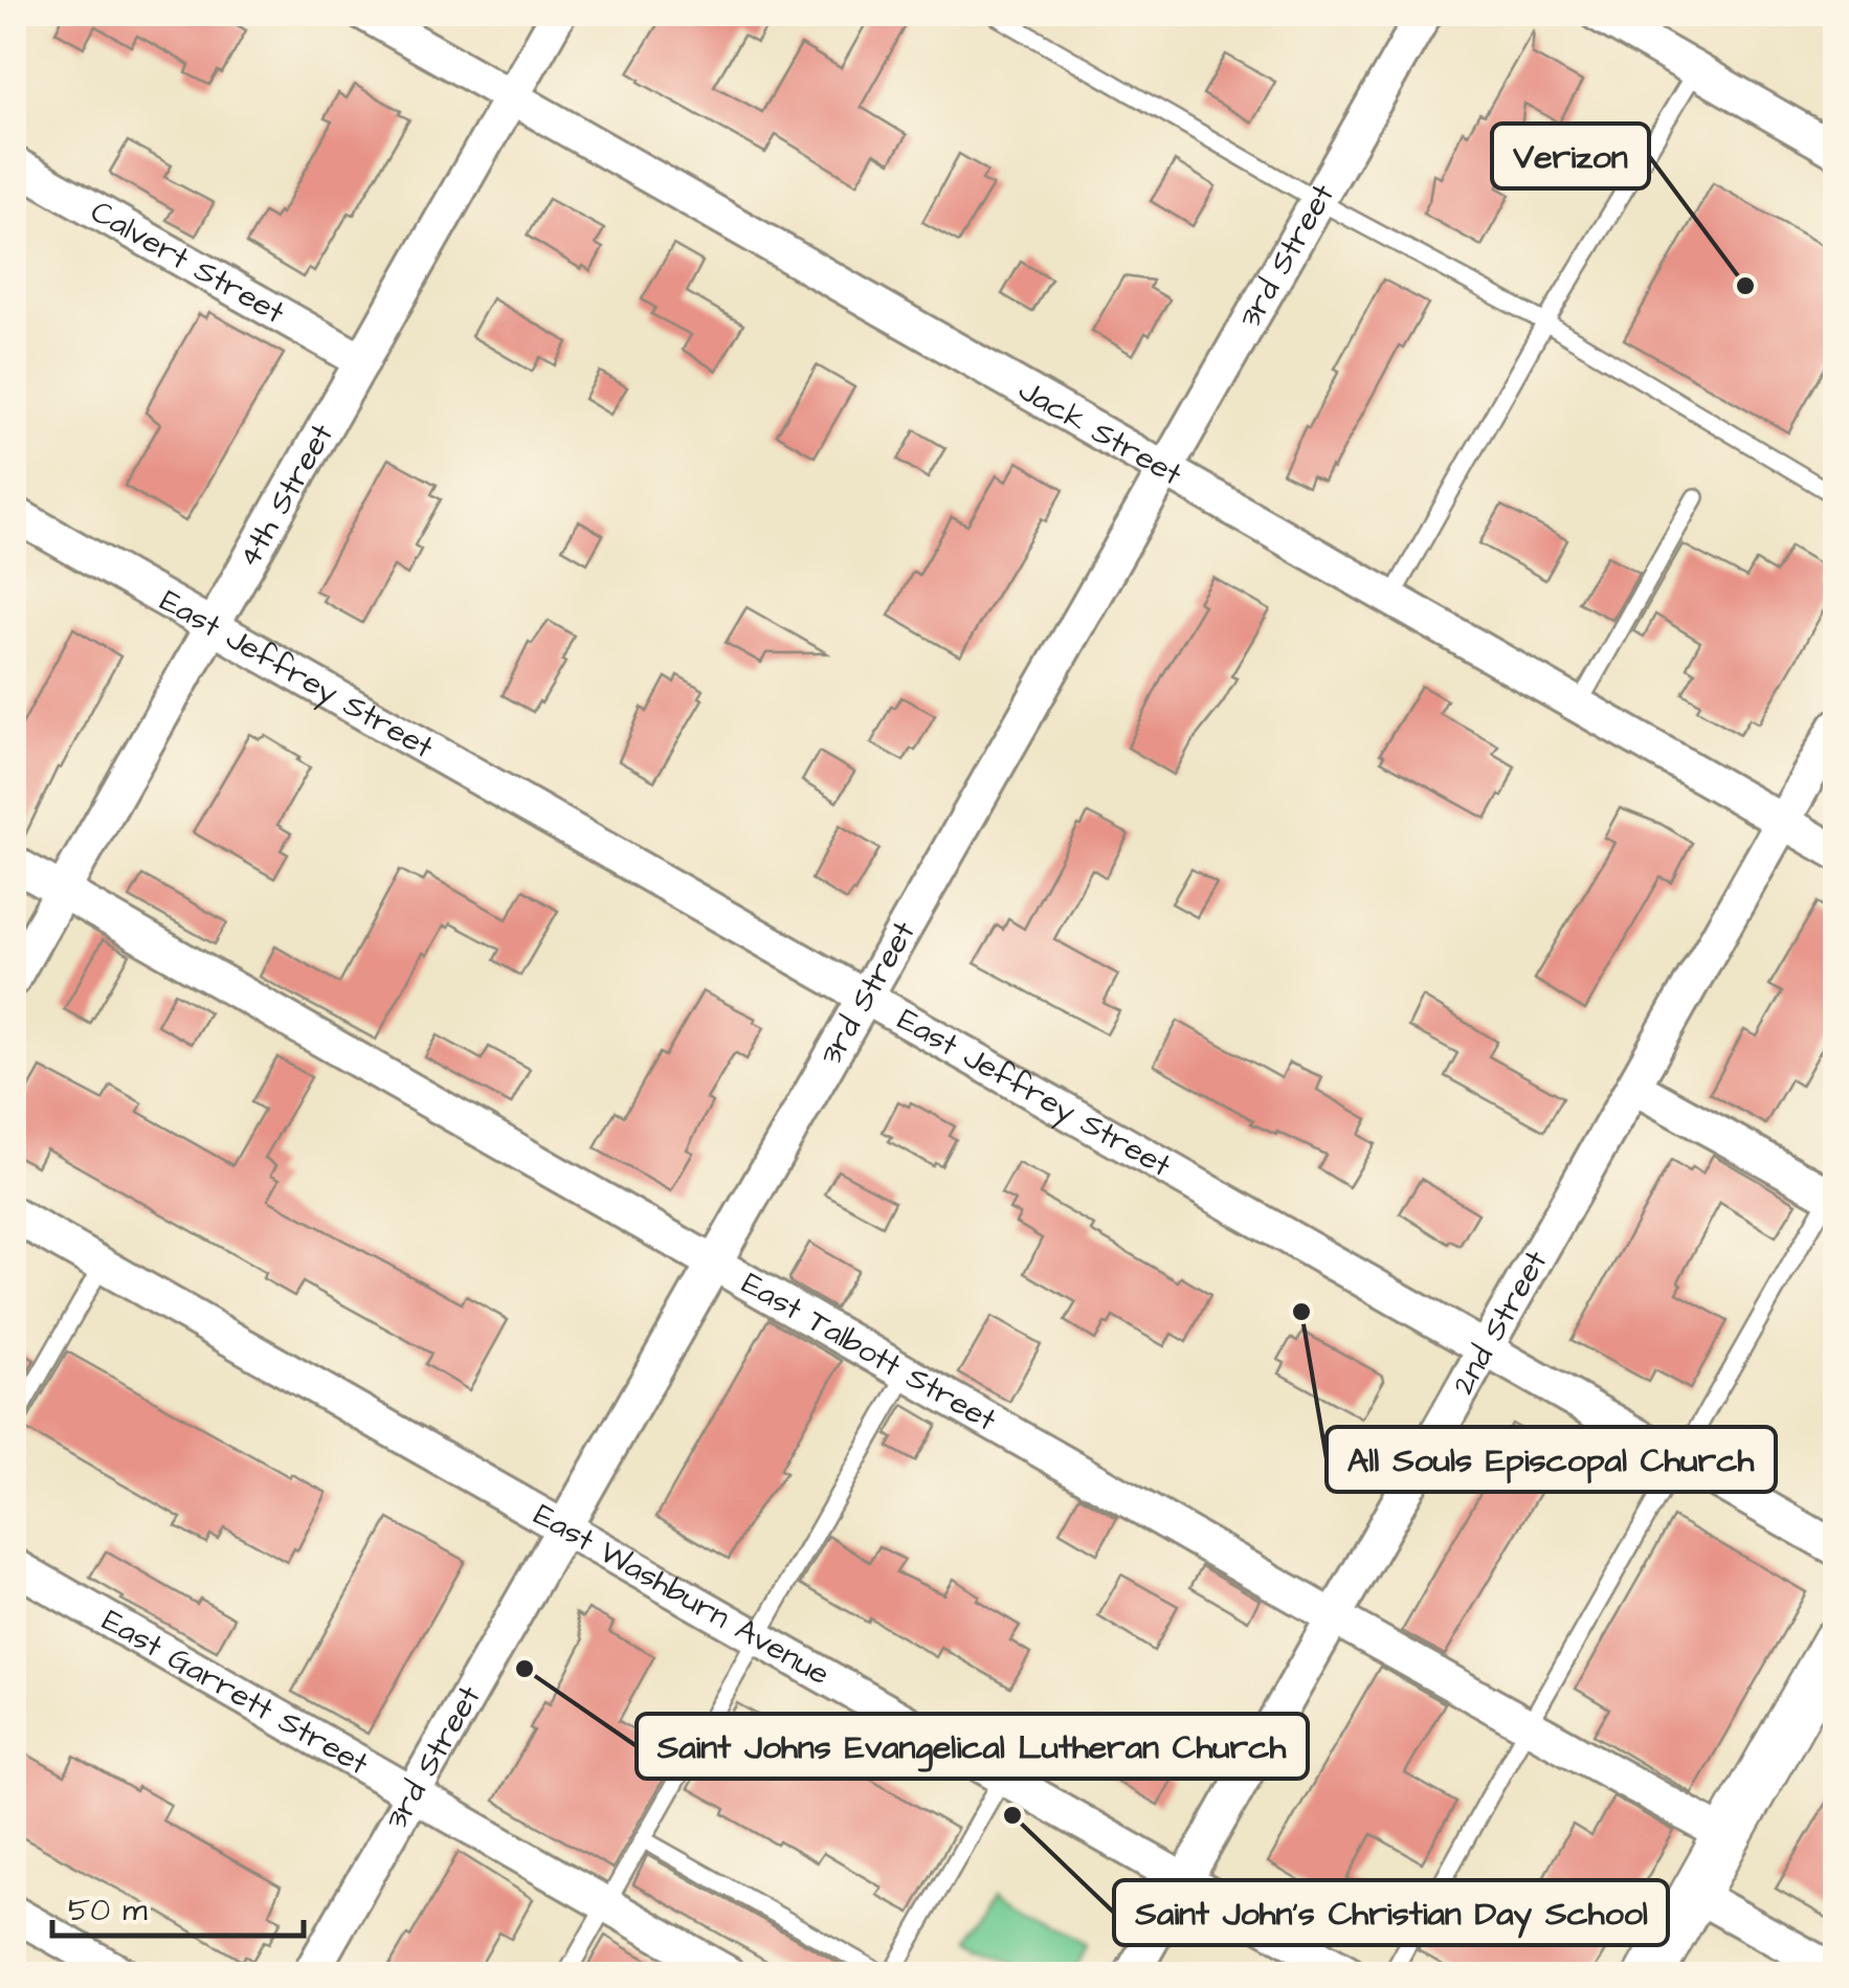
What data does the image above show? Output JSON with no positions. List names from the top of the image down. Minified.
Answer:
{"streets":{"street":["3rd Street","Calvert Street","Jack Street","4th Street","East Jeffrey Street","2nd Street","East Talbott Street","East Washburn Avenue","East Garrett Street"]},"crossings":[["3rd Street","Jack Street"],["3rd Street","East Jeffrey Street"],["3rd Street","East Talbott Street"],["3rd Street","East Washburn Avenue"],["3rd Street","East Garrett Street"],["Calvert Street","4th Street"],["Jack Street","4th Street"],["Jack Street","2nd Street"],["4th Street","East Jeffrey Street"],["4th Street","East Talbott Street"],["East Jeffrey Street","2nd Street"],["2nd Street","East Talbott Street"],["2nd Street","East Washburn Avenue"]],"places":["Verizon","All Souls Episcopal Church","Saint Johns Evangelical Lutheran Church","Saint John's Christian Day School"],"scale_bar":"50 m"}
